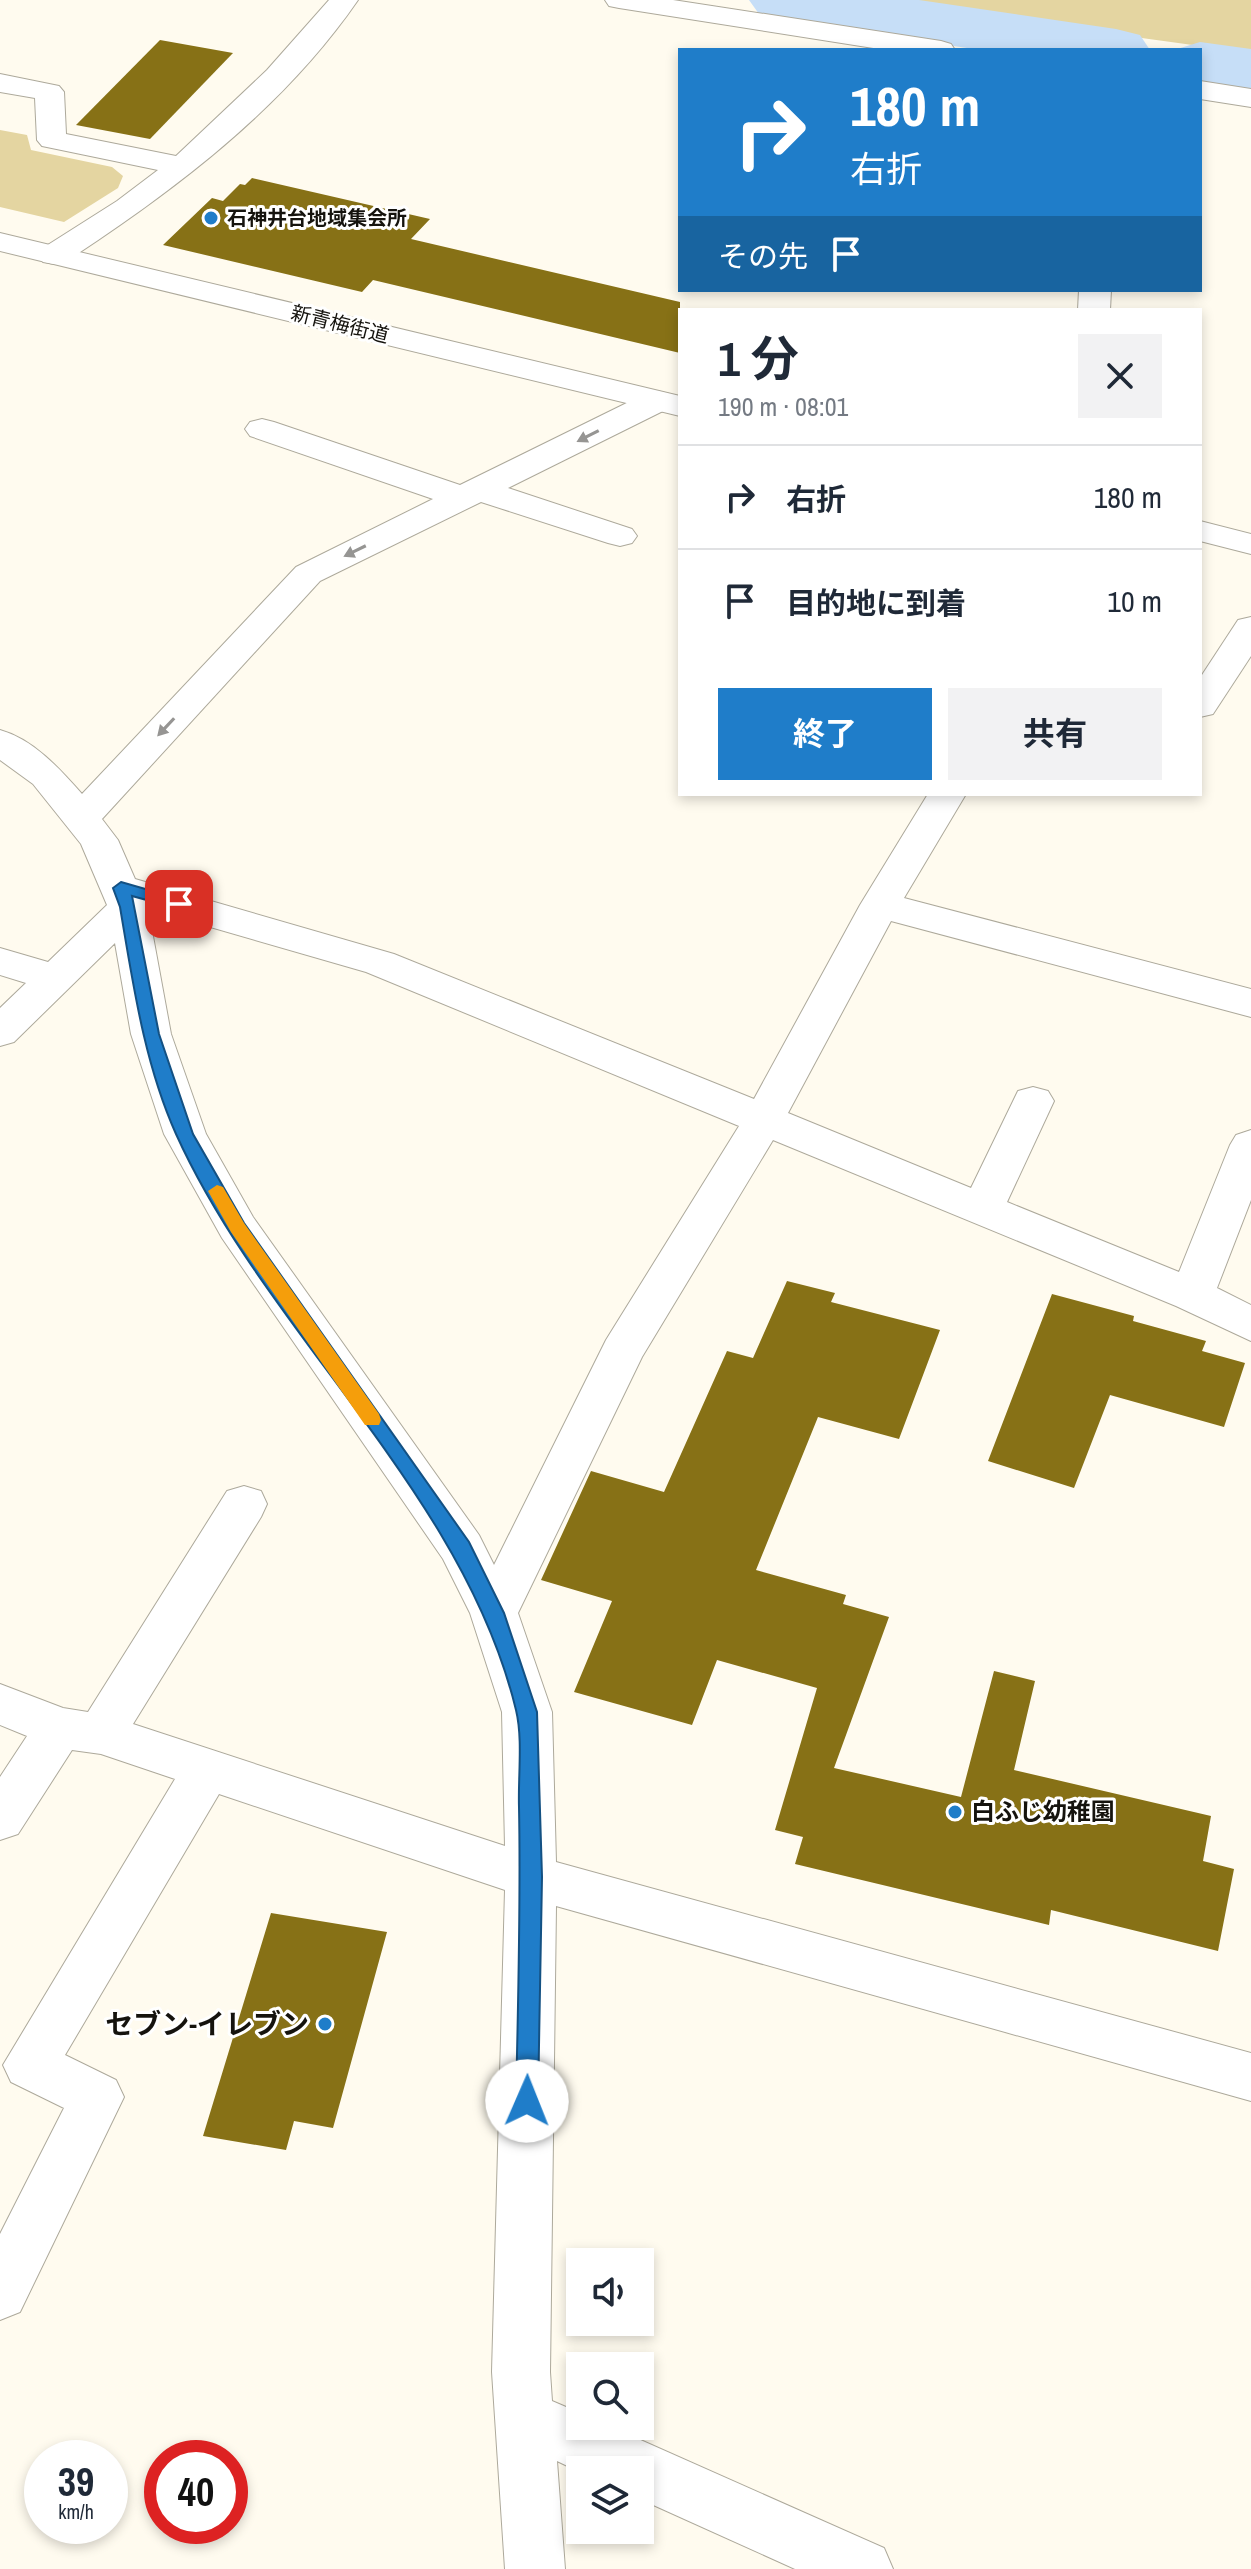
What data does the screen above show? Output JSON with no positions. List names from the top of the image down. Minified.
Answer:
{"streets":{"street":["新青梅街道"]},"places":["石神井台地域集会所","白ふじ幼稚園","セブン-イレブン"],"page":{"turn":["180 m","右折"],"then":"その先","heading":["1 分","190 m · 08:01"],"list":[{"name":"右折","value":"180 m"},{"name":"目的地に到着","value":"10 m"}],"buttons":["終了","共有"],"speed":"39 km/h","limit":"40"}}
